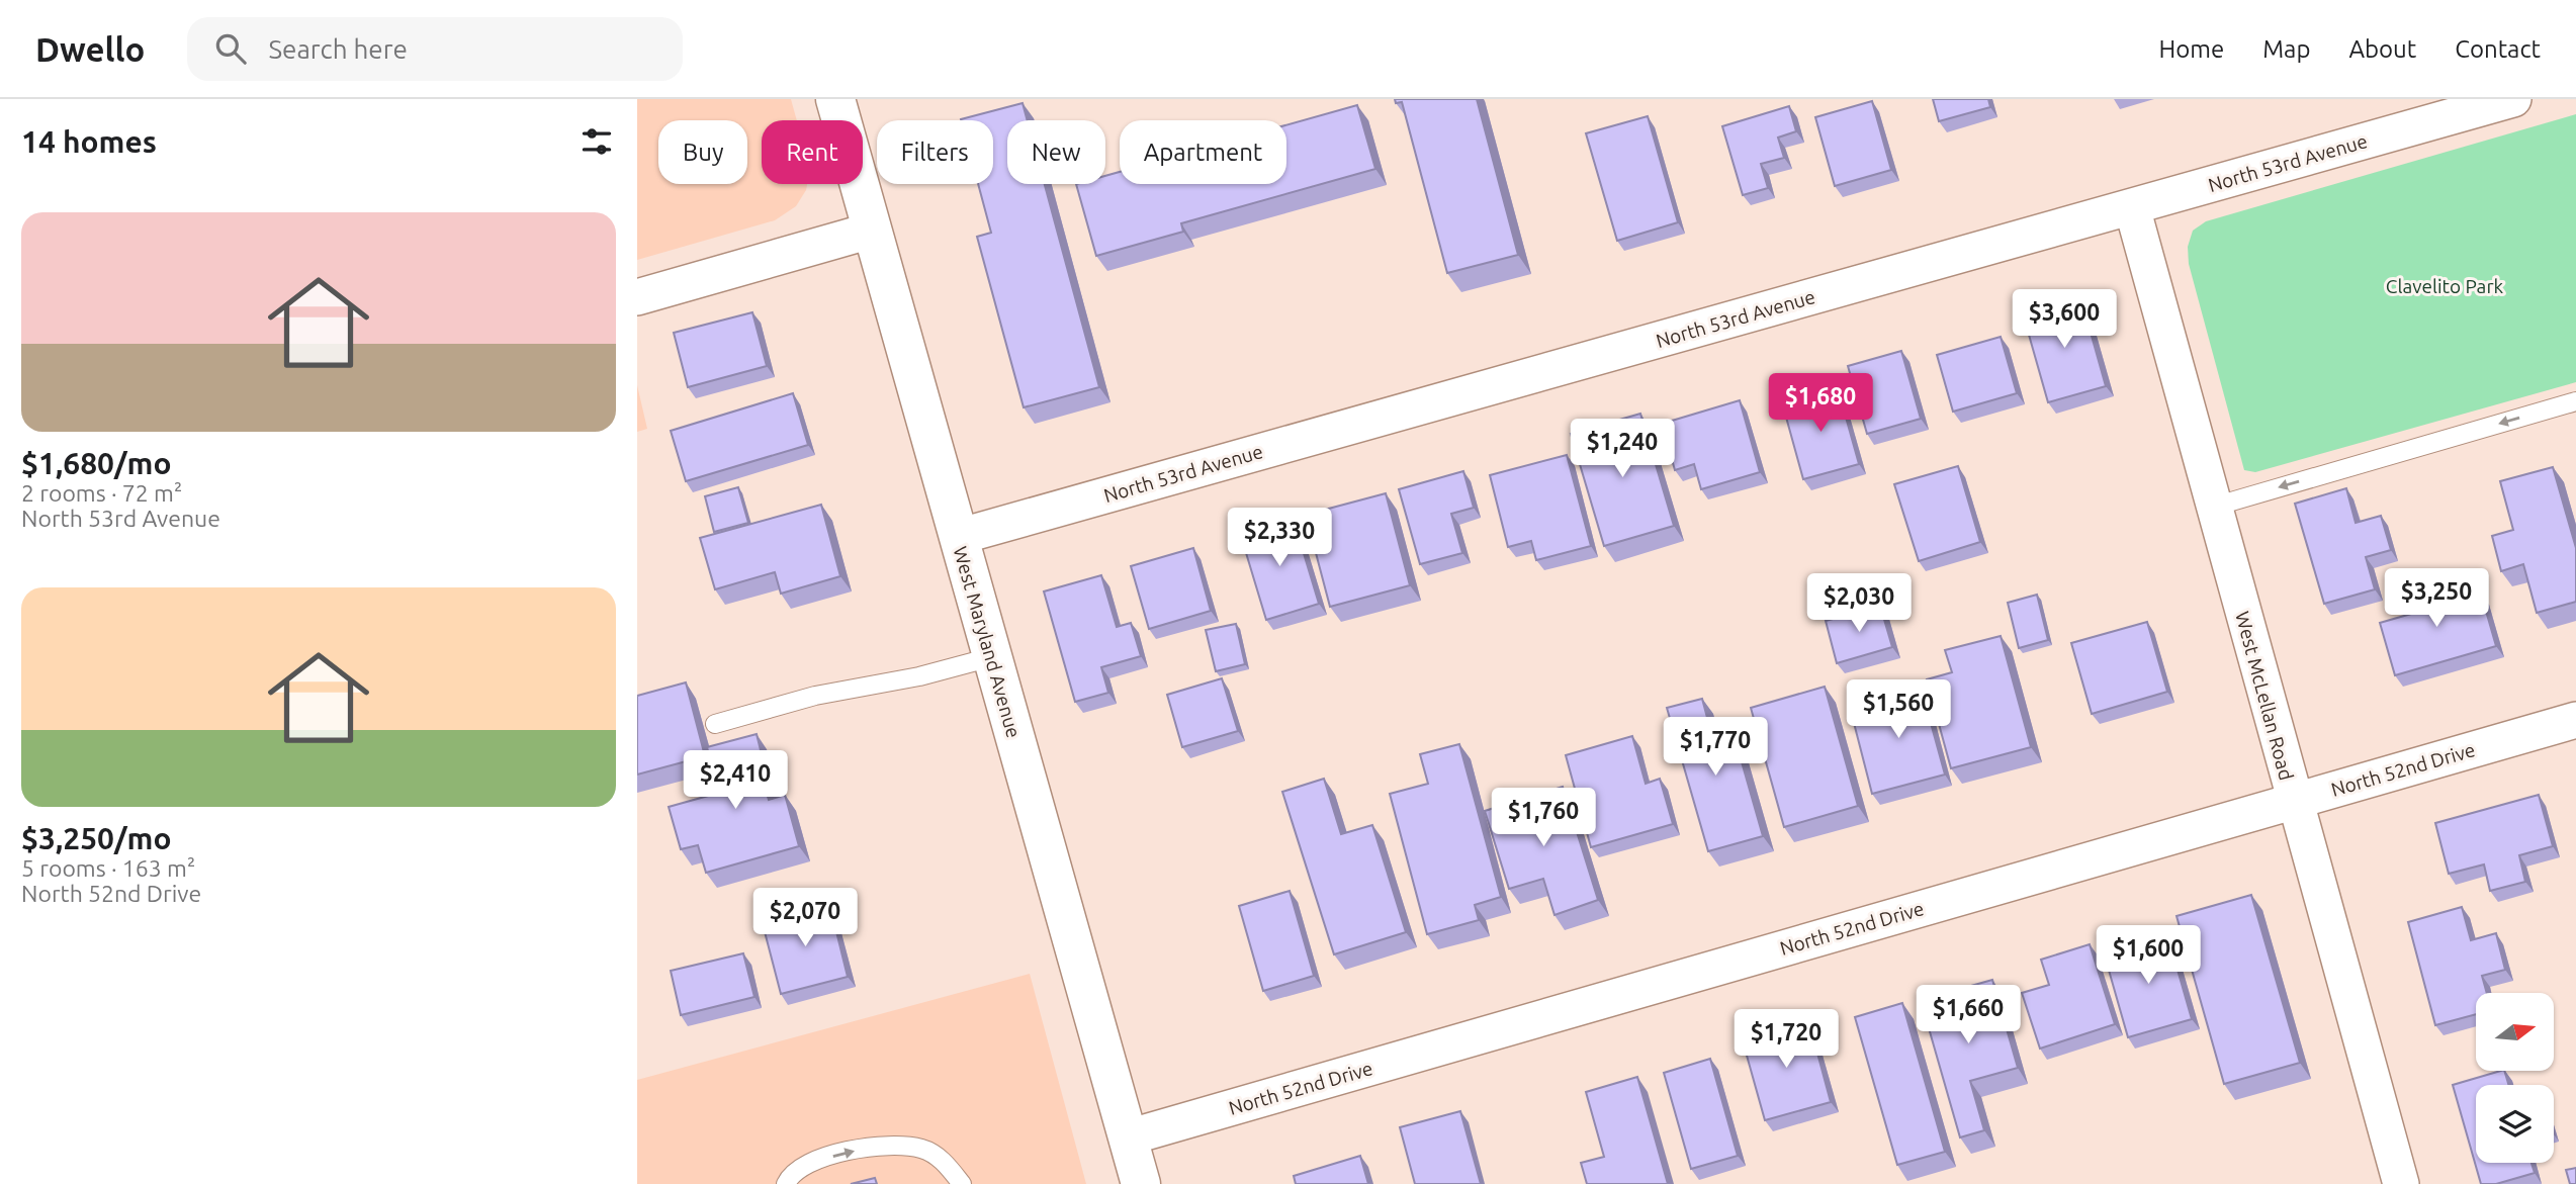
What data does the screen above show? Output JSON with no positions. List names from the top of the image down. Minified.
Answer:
{"streets":{"street":["North 53rd Avenue","West Maryland Avenue","West McLellan Road","North 52nd Drive"]},"crossings":[["North 53rd Avenue","West Maryland Avenue"],["North 53rd Avenue","West McLellan Road"],["West Maryland Avenue","North 52nd Drive"],["West McLellan Road","North 52nd Drive"]],"parks":["Clavelito Park"],"north":"right","page":{"header":"Dwello","search":"Search here","nav":["Home","Map","About","Contact"],"heading":"14 homes","chip":["Buy","Rent","Filters","New","Apartment"],"list":[{"name":"$1,680/mo","note":"2 rooms · 72 m² · North 53rd Avenue"},{"name":"$3,250/mo","note":"5 rooms · 163 m² · North 52nd Drive"}],"price":["$3,600","$1,680","$1,240","$2,330","$3,250","$2,030","$1,560","$1,770","$2,410","$1,760","$2,070","$1,600","$1,660","$1,720"]}}
